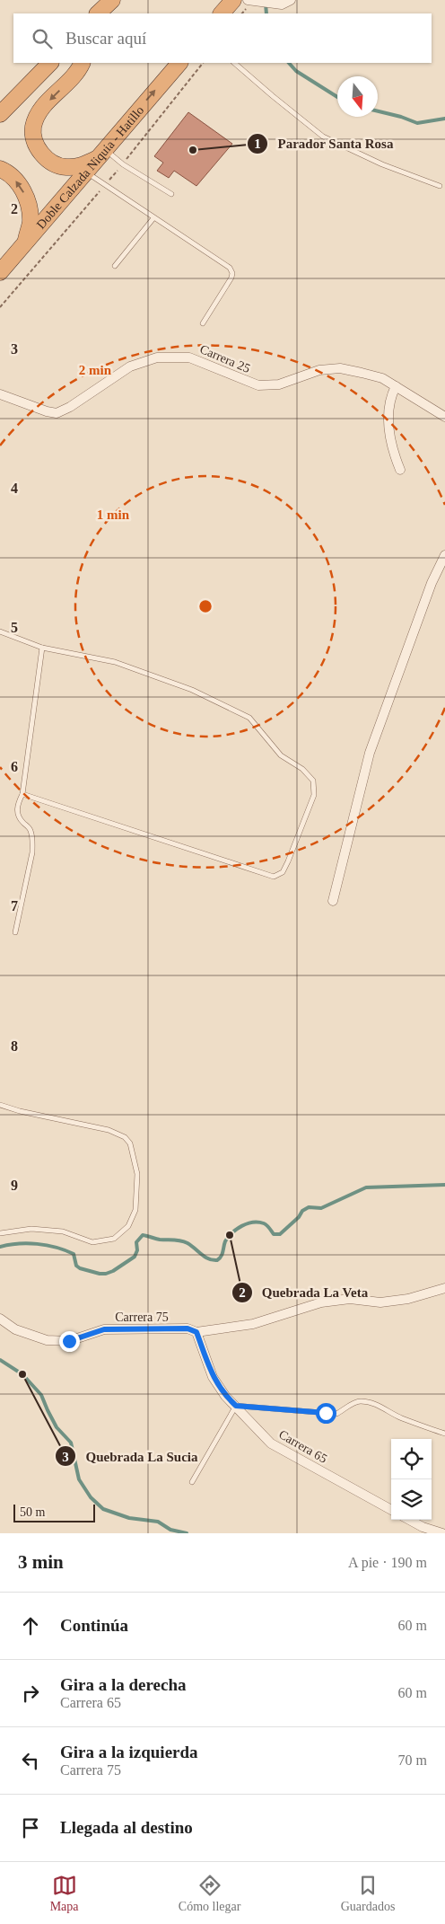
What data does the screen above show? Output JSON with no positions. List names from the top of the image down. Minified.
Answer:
{"streets":{"highway":["Doble Calzada Niquia - Hatillo"],"street":["Carrera 25","Carrera 75","Carrera 65"]},"crossings":[["Carrera 75","Carrera 65"]],"places":["Parador Santa Rosa","Quebrada La Veta","Quebrada La Sucia"],"scale_bar":"50 m","north":"bottom","page":{"search":"Buscar aquí","scale":"50 m","heading":["3 min","A pie · 190 m"],"list":[["Continúa","60 m"],["Gira a la derecha","Carrera 65","60 m"],["Gira a la izquierda","Carrera 75","70 m"],"Llegada al destino"],"nav":["Mapa","Cómo llegar","Guardados"]},"grid":{"rows":["2","3","4","5","6","7","8","9"]},"rings":["2 min","1 min"]}
